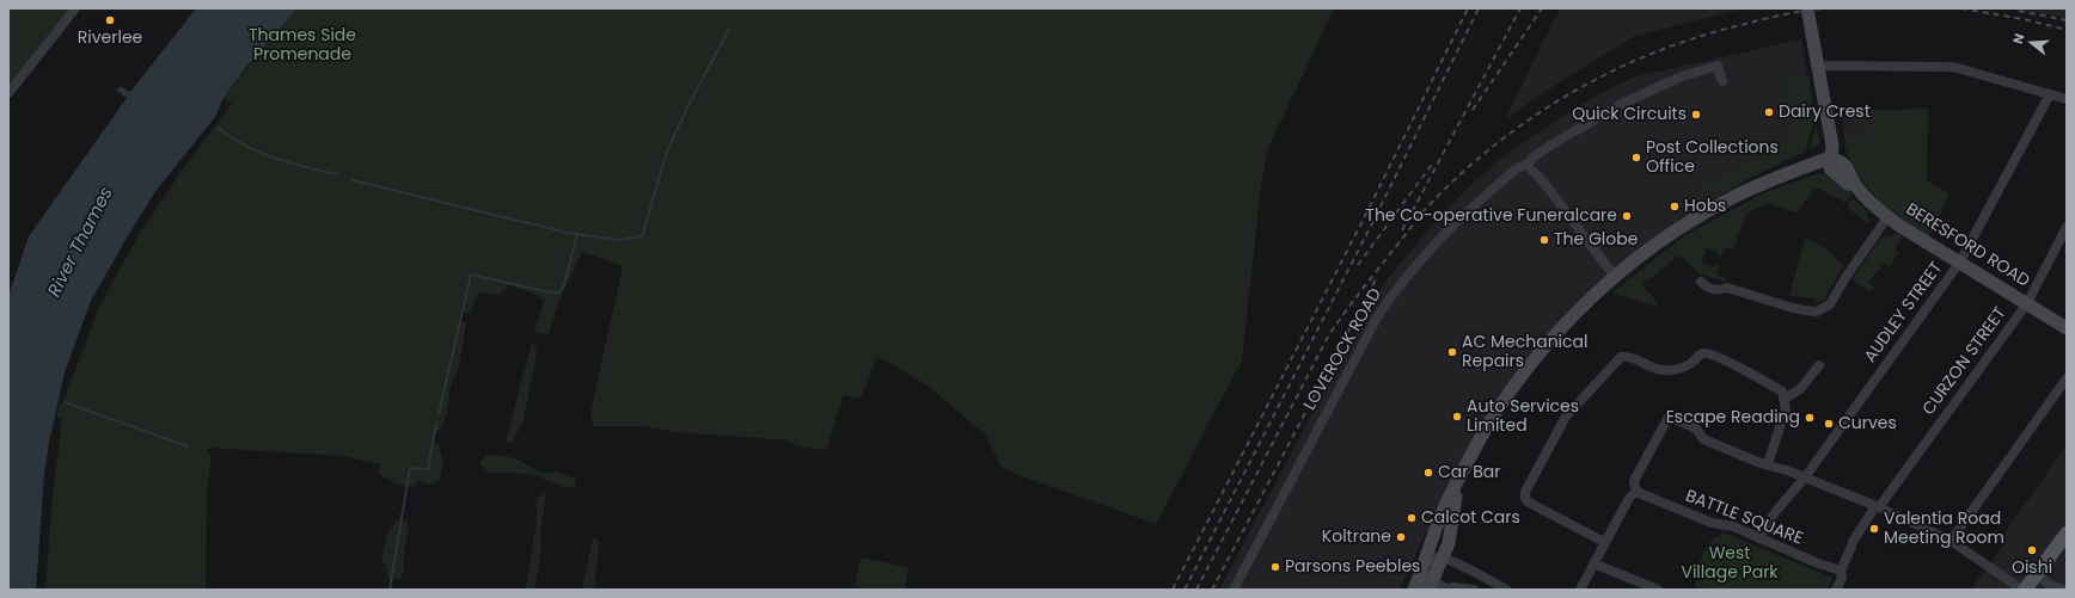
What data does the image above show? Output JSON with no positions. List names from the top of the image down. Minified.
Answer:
{"streets":{"street":["BERESFORD ROAD","AUDLEY STREET","LOVEROCK ROAD","CURZON STREET","BATTLE SQUARE"]},"crossings":[["BERESFORD ROAD","AUDLEY STREET"],["BERESFORD ROAD","CURZON STREET"],["AUDLEY STREET","BATTLE SQUARE"],["CURZON STREET","BATTLE SQUARE"]],"water":["River Thames"],"parks":["Thames Side Promenade","West Village Park"],"places":["Riverlee","Dairy Crest","Quick Circuits","Post Collections Office","Hobs","The Co-operative Funeralcare","The Globe","AC Mechanical Repairs","Auto Services Limited","Escape Reading","Curves","Car Bar","Calcot Cars","Valentia Road Meeting Room","Koltrane","Oishi","Parsons Peebles"],"north":"left"}
